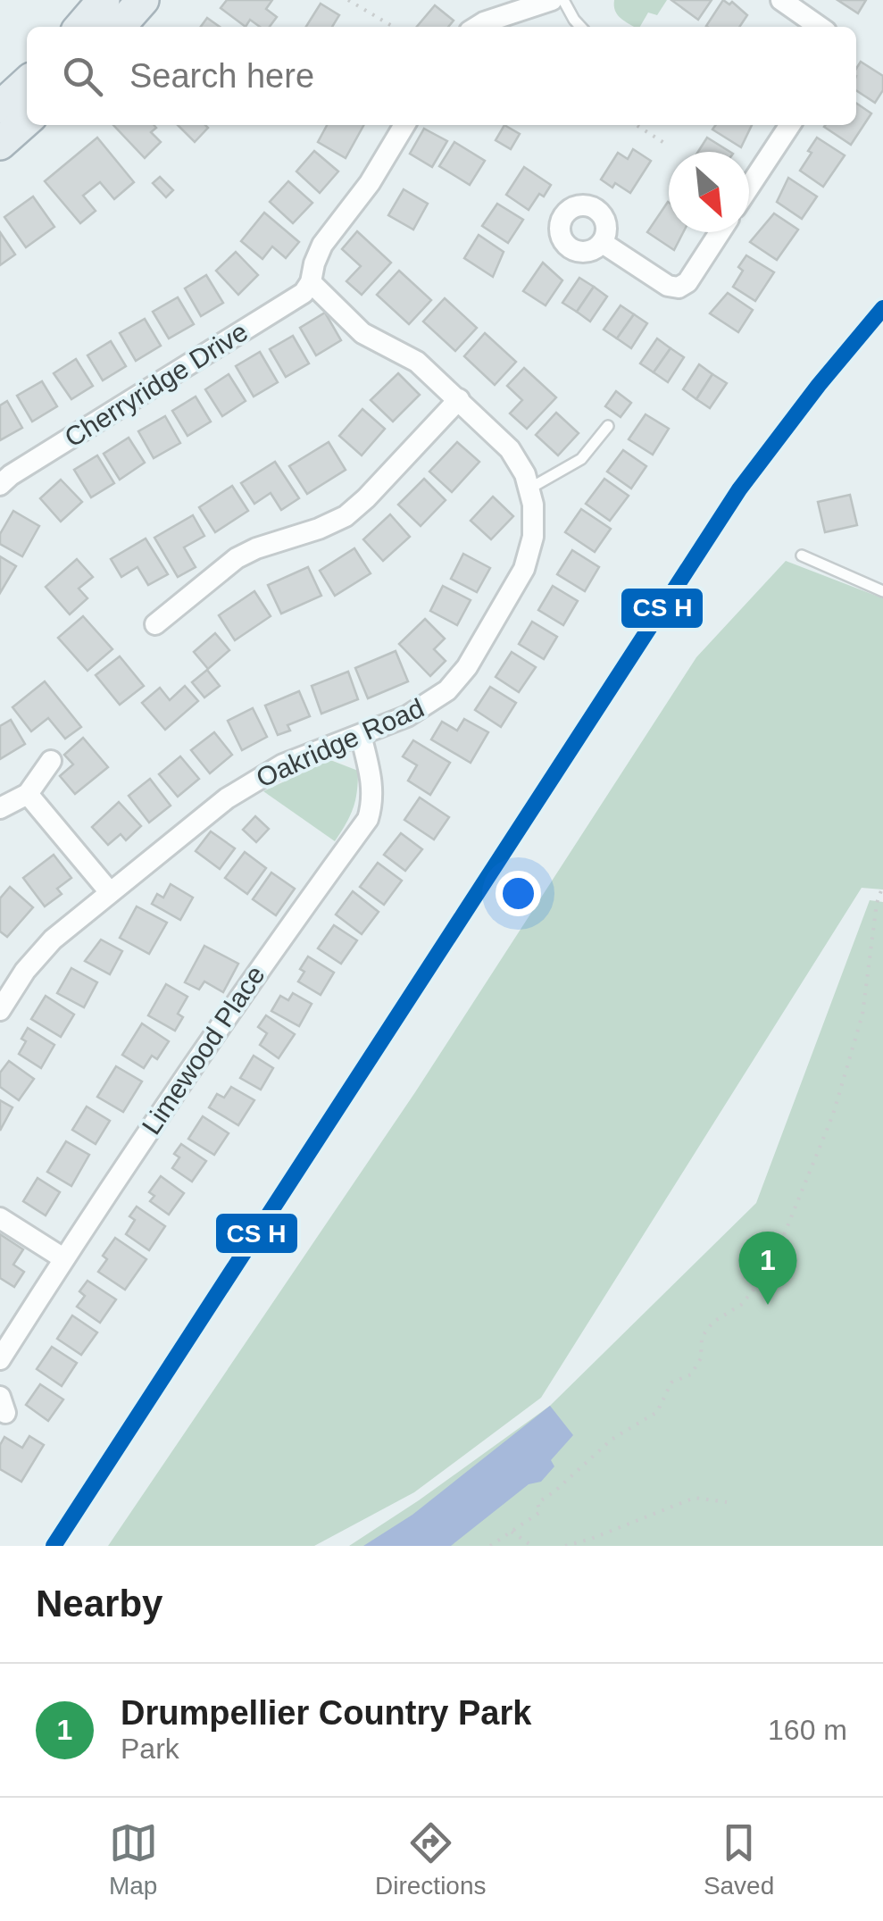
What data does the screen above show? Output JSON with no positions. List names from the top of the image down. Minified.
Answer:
{"streets":{"street":["Cherryridge Drive","Oakridge Road","Limewood Place"]},"crossings":[["Cherryridge Drive","Oakridge Road"],["Oakridge Road","Limewood Place"]],"north":"bottom right","page":{"search":"Search here","pins":"1","heading":"Nearby","list":[{"mark":"1","name":"Drumpellier Country Park","note":"Park","value":"160 m"}],"nav":["Map","Directions","Saved"]}}
